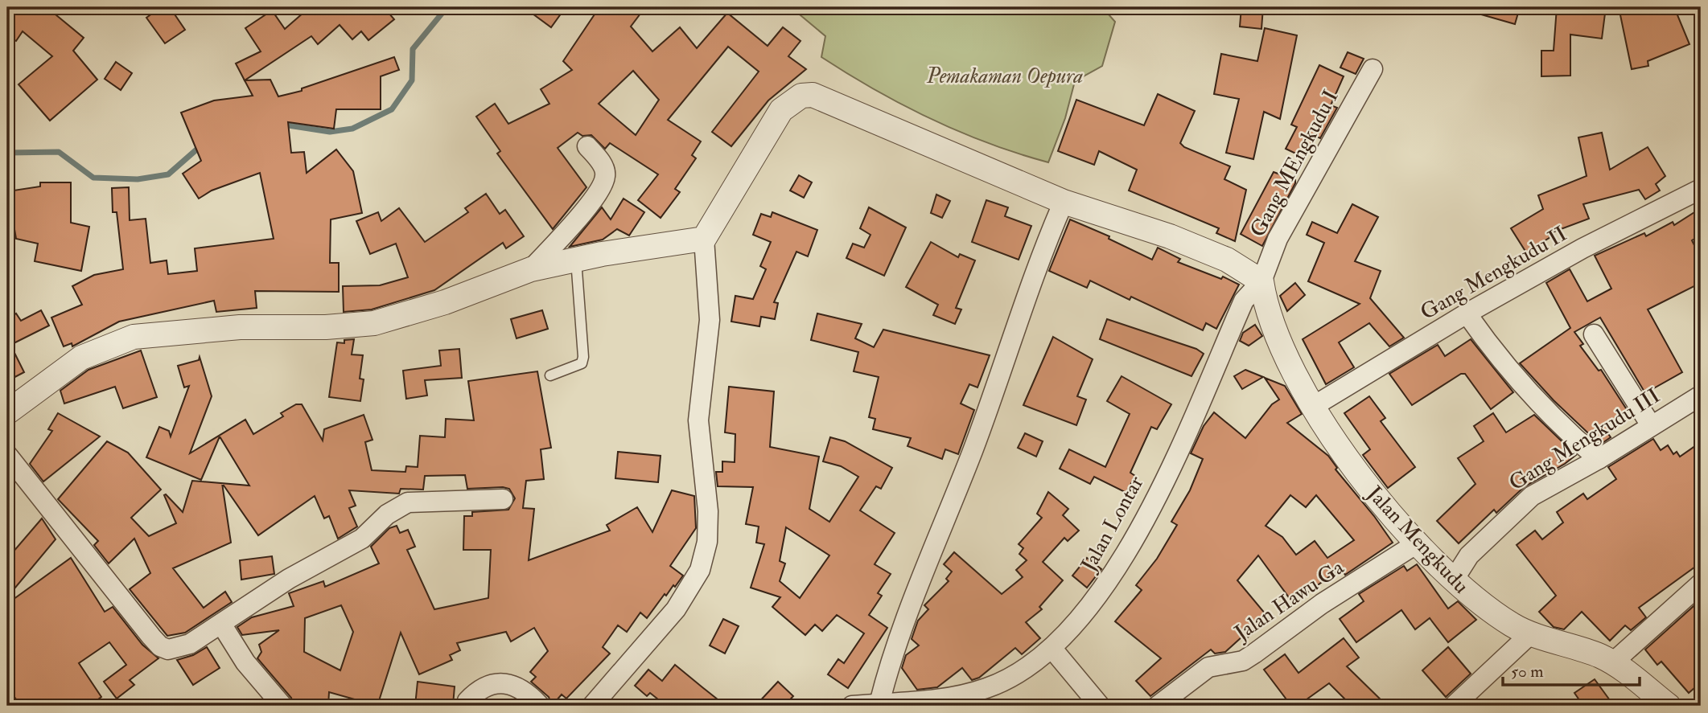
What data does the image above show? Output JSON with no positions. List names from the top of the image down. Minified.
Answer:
{"streets":{"street":["Gang MEngkudu I","Gang Mengkudu II","Gang Mengkudu III","Jalan Lontar","Jalan Mengkudu","Jalan Hawu Ga"]},"crossings":[["Gang MEngkudu I","Jalan Lontar"],["Gang MEngkudu I","Jalan Mengkudu"],["Gang Mengkudu II","Jalan Mengkudu"],["Gang Mengkudu III","Jalan Mengkudu"],["Jalan Lontar","Jalan Mengkudu"],["Jalan Mengkudu","Jalan Hawu Ga"]],"parks":["Pemakaman Oepura"],"scale_bar":"50 m"}
